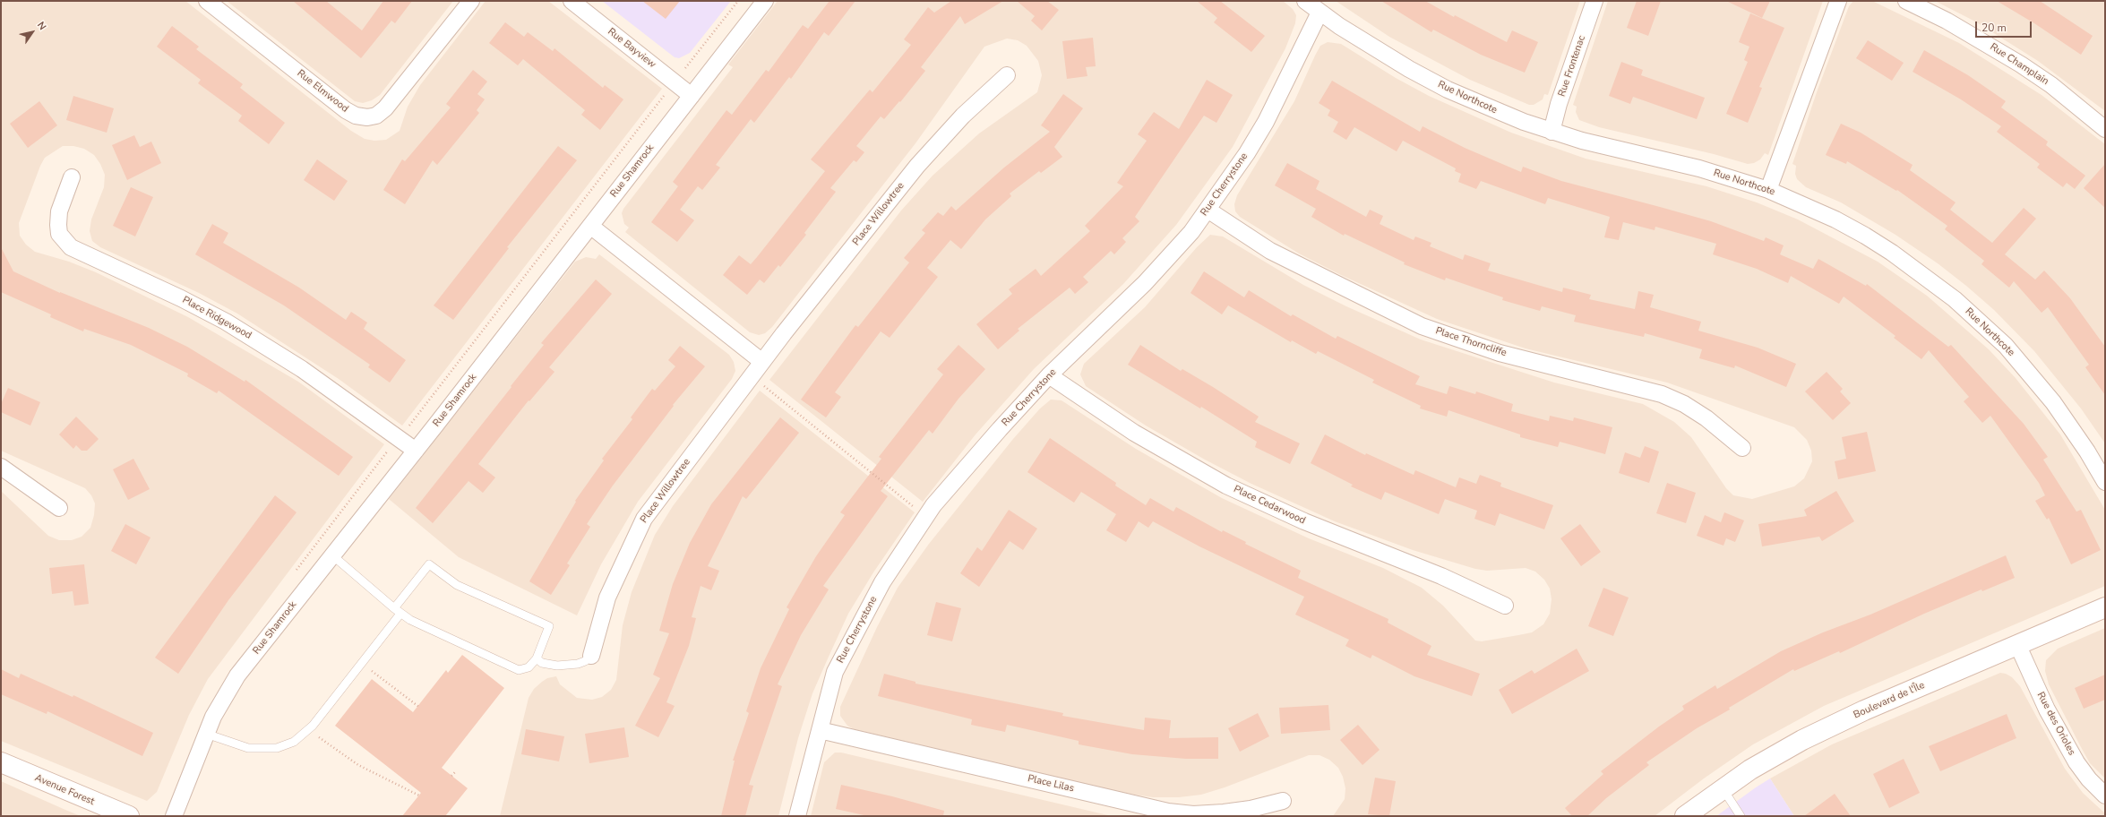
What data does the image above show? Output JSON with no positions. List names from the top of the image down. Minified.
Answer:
{"streets":{"street":["Rue Bayview","Rue Champlain","Rue Frontenac","Rue Elmwood","Rue Northcote","Rue Shamrock","Rue Cherrystone","Place Willowtree","Place Ridgewood","Place Thorncliffe","Place Cedarwood","Boulevard de l'Île","Rue des Orioles","Place Lilas","Avenue Forest"]},"crossings":[["Rue Bayview","Rue Shamrock"],["Rue Frontenac","Rue Northcote"],["Rue Northcote","Rue Cherrystone"],["Rue Shamrock","Place Ridgewood"],["Rue Cherrystone","Place Thorncliffe"],["Rue Cherrystone","Place Cedarwood"],["Rue Cherrystone","Place Lilas"],["Boulevard de l'Île","Rue des Orioles"]],"scale_bar":"20 m","north":"top right"}
